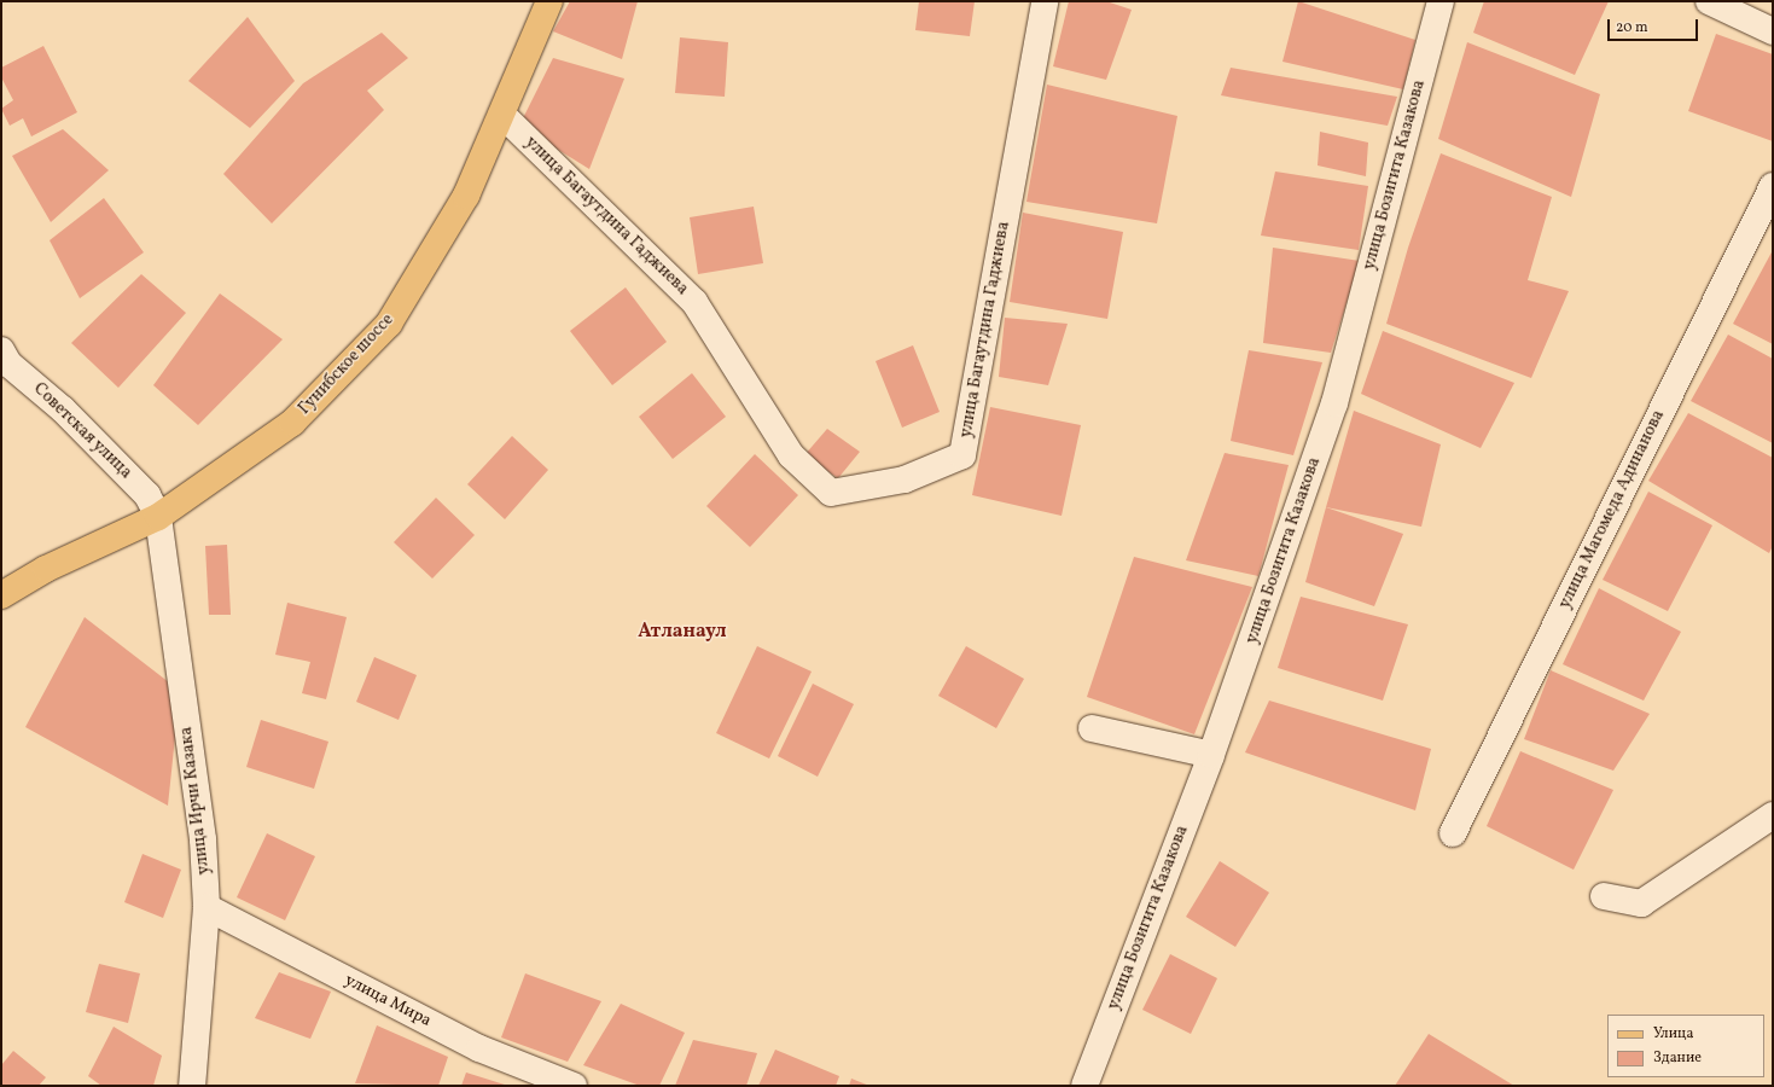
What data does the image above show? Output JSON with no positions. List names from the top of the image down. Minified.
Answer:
{"streets":{"main road":["Гунибское шоссе"],"street":["улица Бозигита Казакова","улица Багаутдина Гаджиева","Советская улица","улица Магомеда Адинанова","улица Ирчи Казака","улица Мира"]},"crossings":[["улица Багаутдина Гаджиева","Гунибское шоссе"],["Гунибское шоссе","Советская улица"],["Гунибское шоссе","улица Ирчи Казака"],["Советская улица","улица Ирчи Казака"],["улица Ирчи Казака","улица Мира"]],"districts":["Атланаул"],"legend":["Улица","Здание"],"scale_bar":"20 m"}
